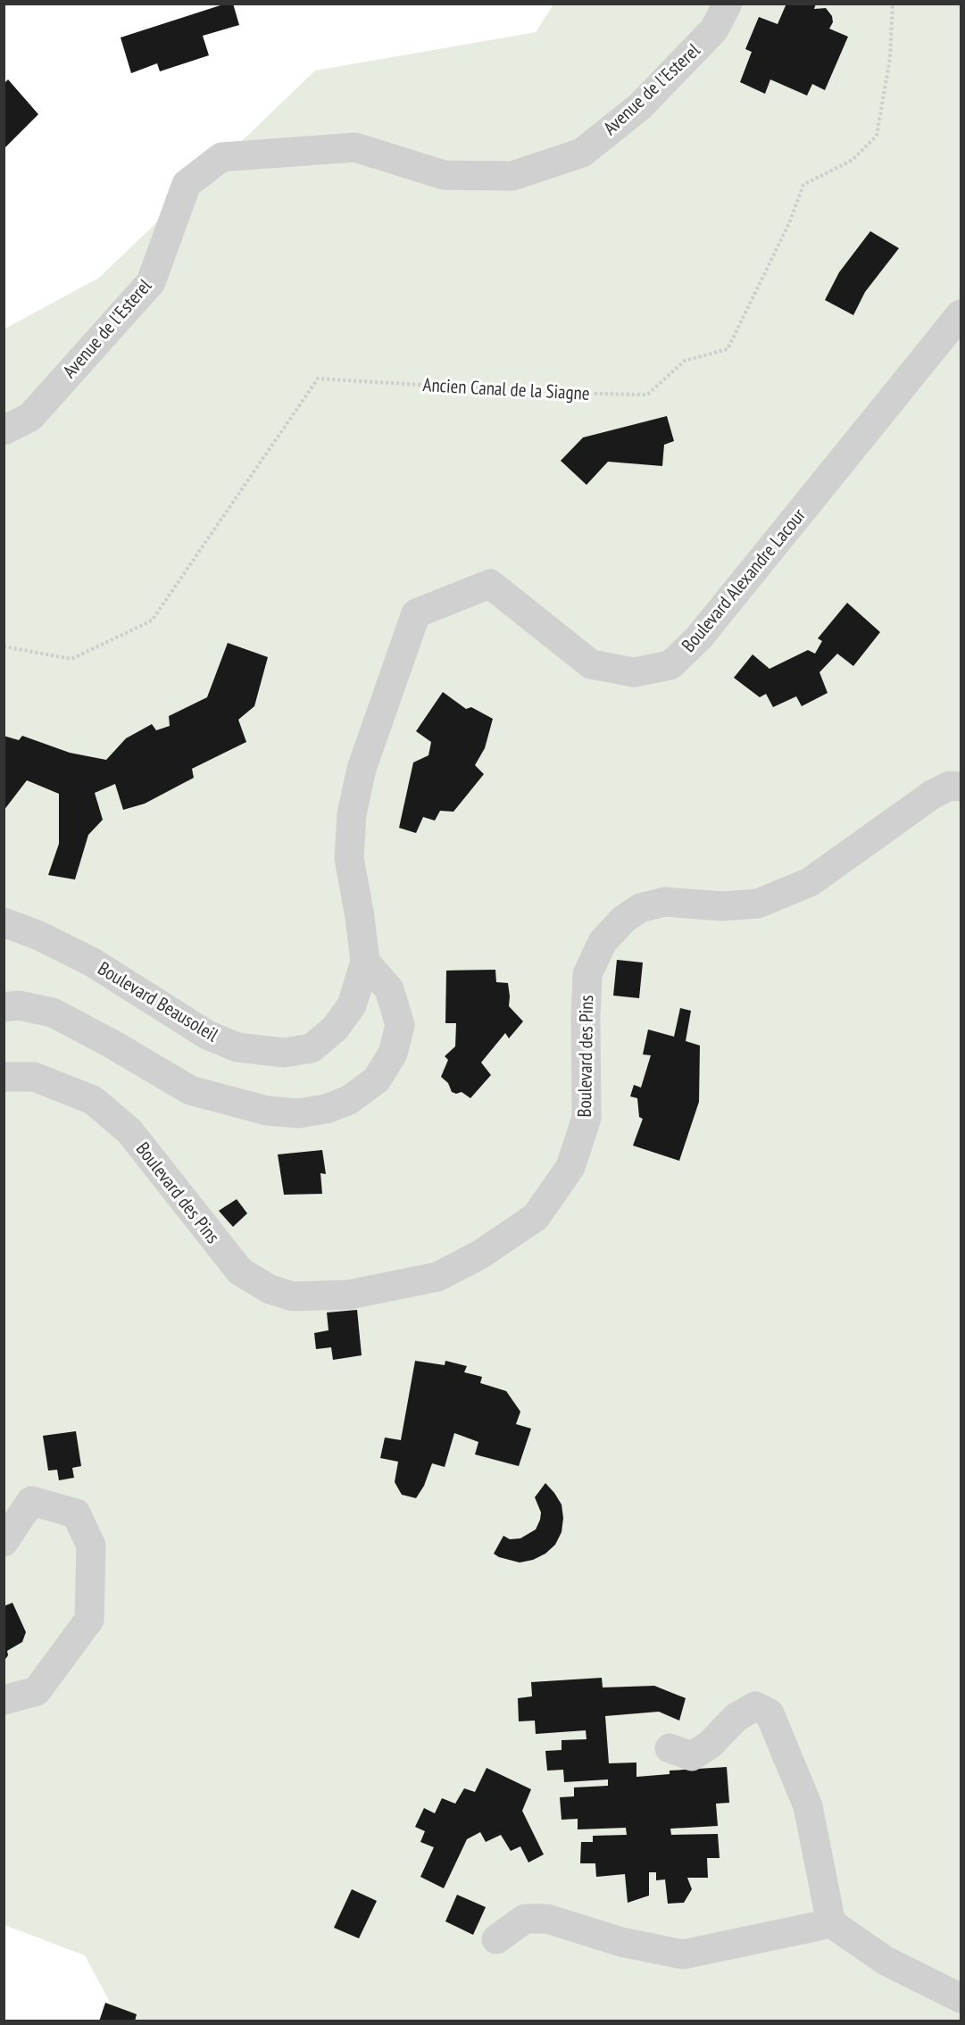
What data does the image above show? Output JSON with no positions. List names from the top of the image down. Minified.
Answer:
{"streets":{"street":["Avenue de l'Esterel","Boulevard Alexandre Lacour","Boulevard Beausoleil","Boulevard des Pins"],"path":["Ancien Canal de la Siagne"]},"crossings":[["Boulevard Alexandre Lacour","Boulevard Beausoleil"]]}
